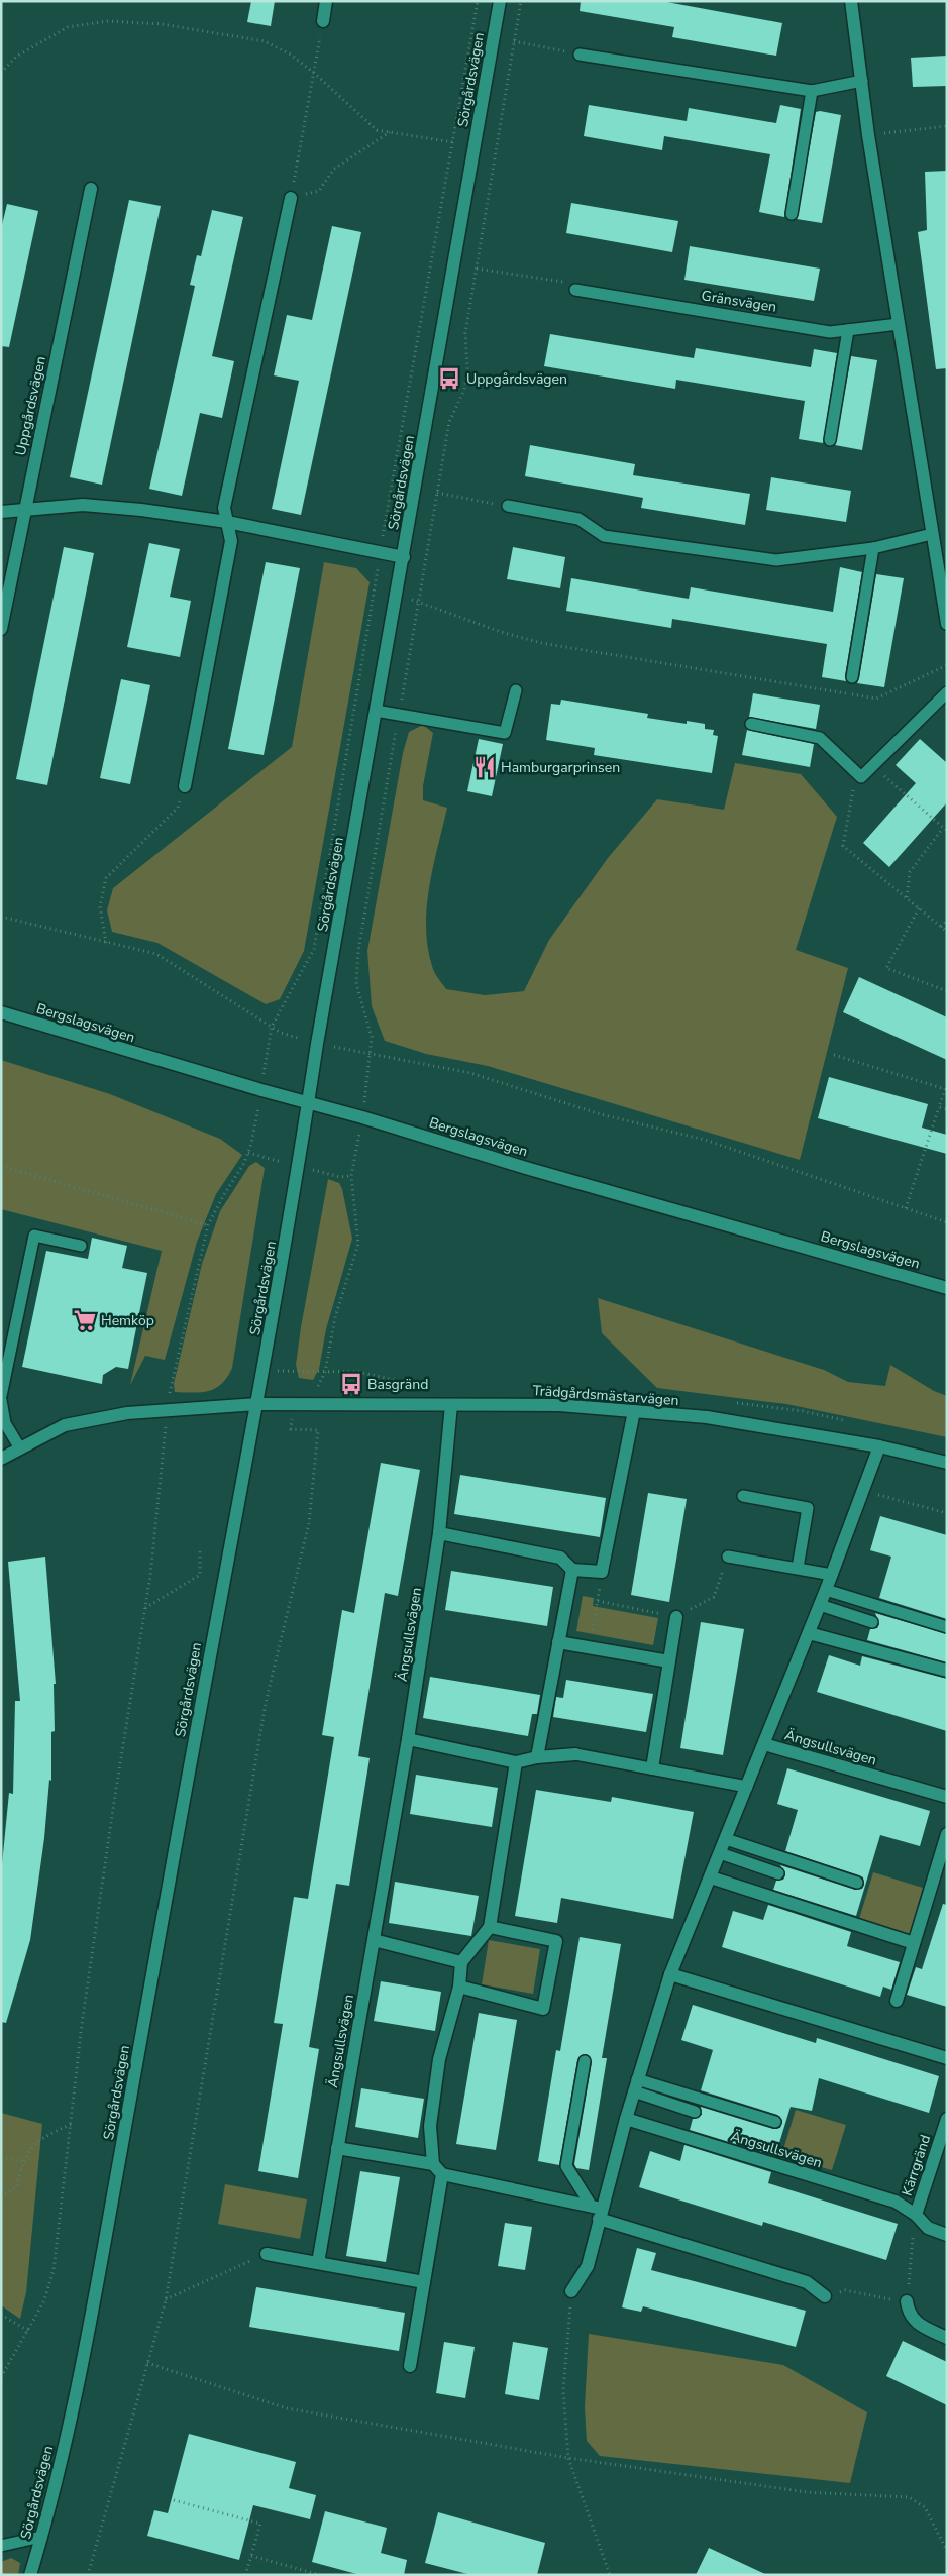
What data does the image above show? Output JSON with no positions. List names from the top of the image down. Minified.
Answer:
{"streets":{"street":["Sörgårdsvägen","Uppgårdsvägen","Bergslagsvägen","Trädgårdsmästarvägen","Ängsullsvägen","Kärrgränd"],"lane":["Gränsvägen"]},"crossings":[["Sörgårdsvägen","Bergslagsvägen"],["Sörgårdsvägen","Trädgårdsmästarvägen"],["Trädgårdsmästarvägen","Ängsullsvägen"],["Ängsullsvägen","Kärrgränd"]],"places":{"bus stop":["Uppgårdsvägen","Basgränd"],"restaurant":["Hamburgarprinsen"],"supermarket":["Hemköp"]}}
